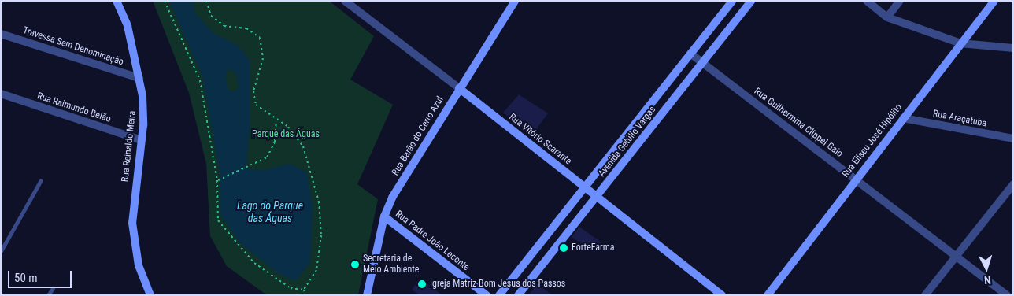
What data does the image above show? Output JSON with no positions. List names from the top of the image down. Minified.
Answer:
{"streets":{"main road":["Rua Barão do Cerro Azul","Rua Vitório Scarante","Rua Eliseu José Hipólito","Avenida Getúlio Vargas","Rua Reinaldo Meira","Rua Padre João Leconte"],"street":["Travessa Sem Denominação","Rua Raimundo Belão","Rua Araçatuba","Rua Guilhermina Clippel Gaio"]},"crossings":[["Travessa Sem Denominação","Rua Reinaldo Meira"],["Rua Raimundo Belão","Rua Reinaldo Meira"],["Rua Araçatuba","Rua Eliseu José Hipólito"],["Rua Guilhermina Clippel Gaio","Rua Eliseu José Hipólito"],["Rua Guilhermina Clippel Gaio","Avenida Getúlio Vargas"],["Rua Barão do Cerro Azul","Rua Vitório Scarante"],["Rua Barão do Cerro Azul","Rua Padre João Leconte"],["Rua Vitório Scarante","Avenida Getúlio Vargas"]],"water":["Lago do Parque das Águas"],"parks":["Parque das Águas"],"places":["ForteFarma","Secretaria de Meio Ambiente","Igreja Matriz Bom Jesus dos Passos"],"scale_bar":"50 m","north":"bottom"}
